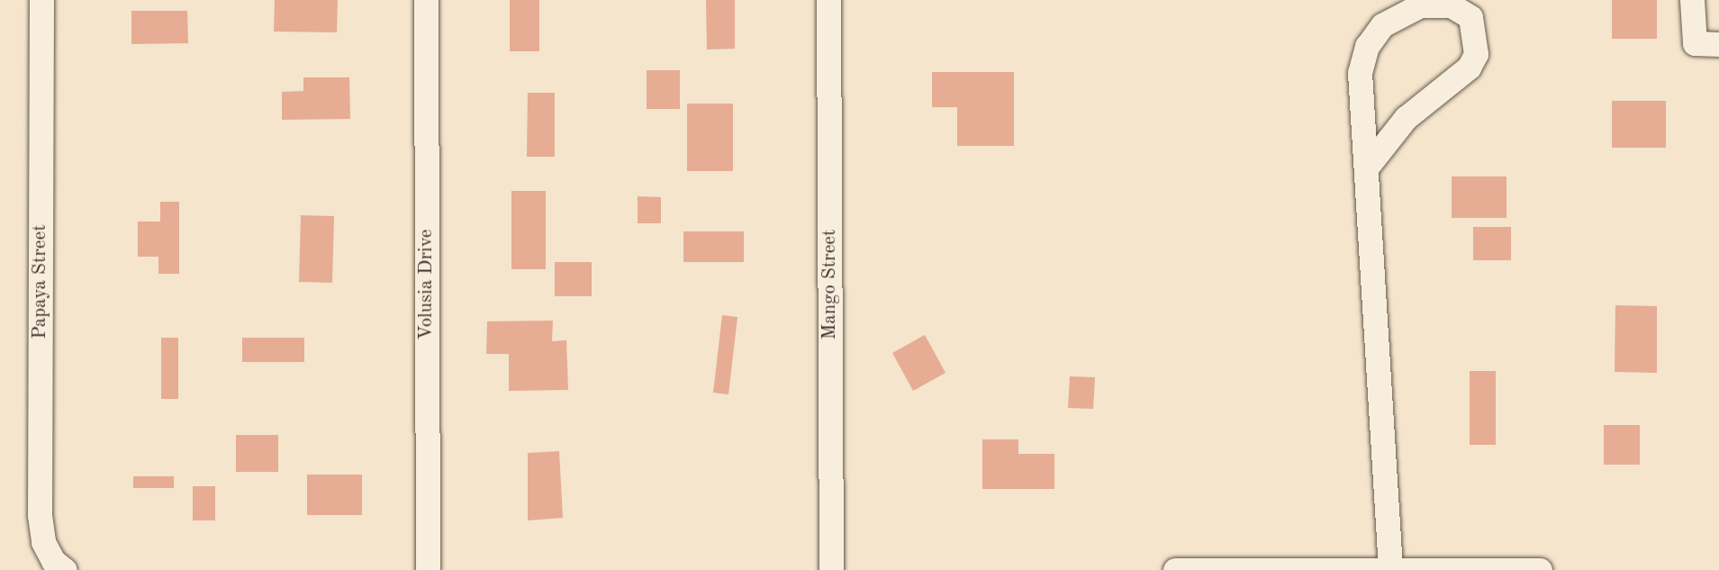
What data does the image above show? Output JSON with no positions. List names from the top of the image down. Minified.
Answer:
{"streets":{"street":["Papaya Street","Volusia Drive","Mango Street"]}}
